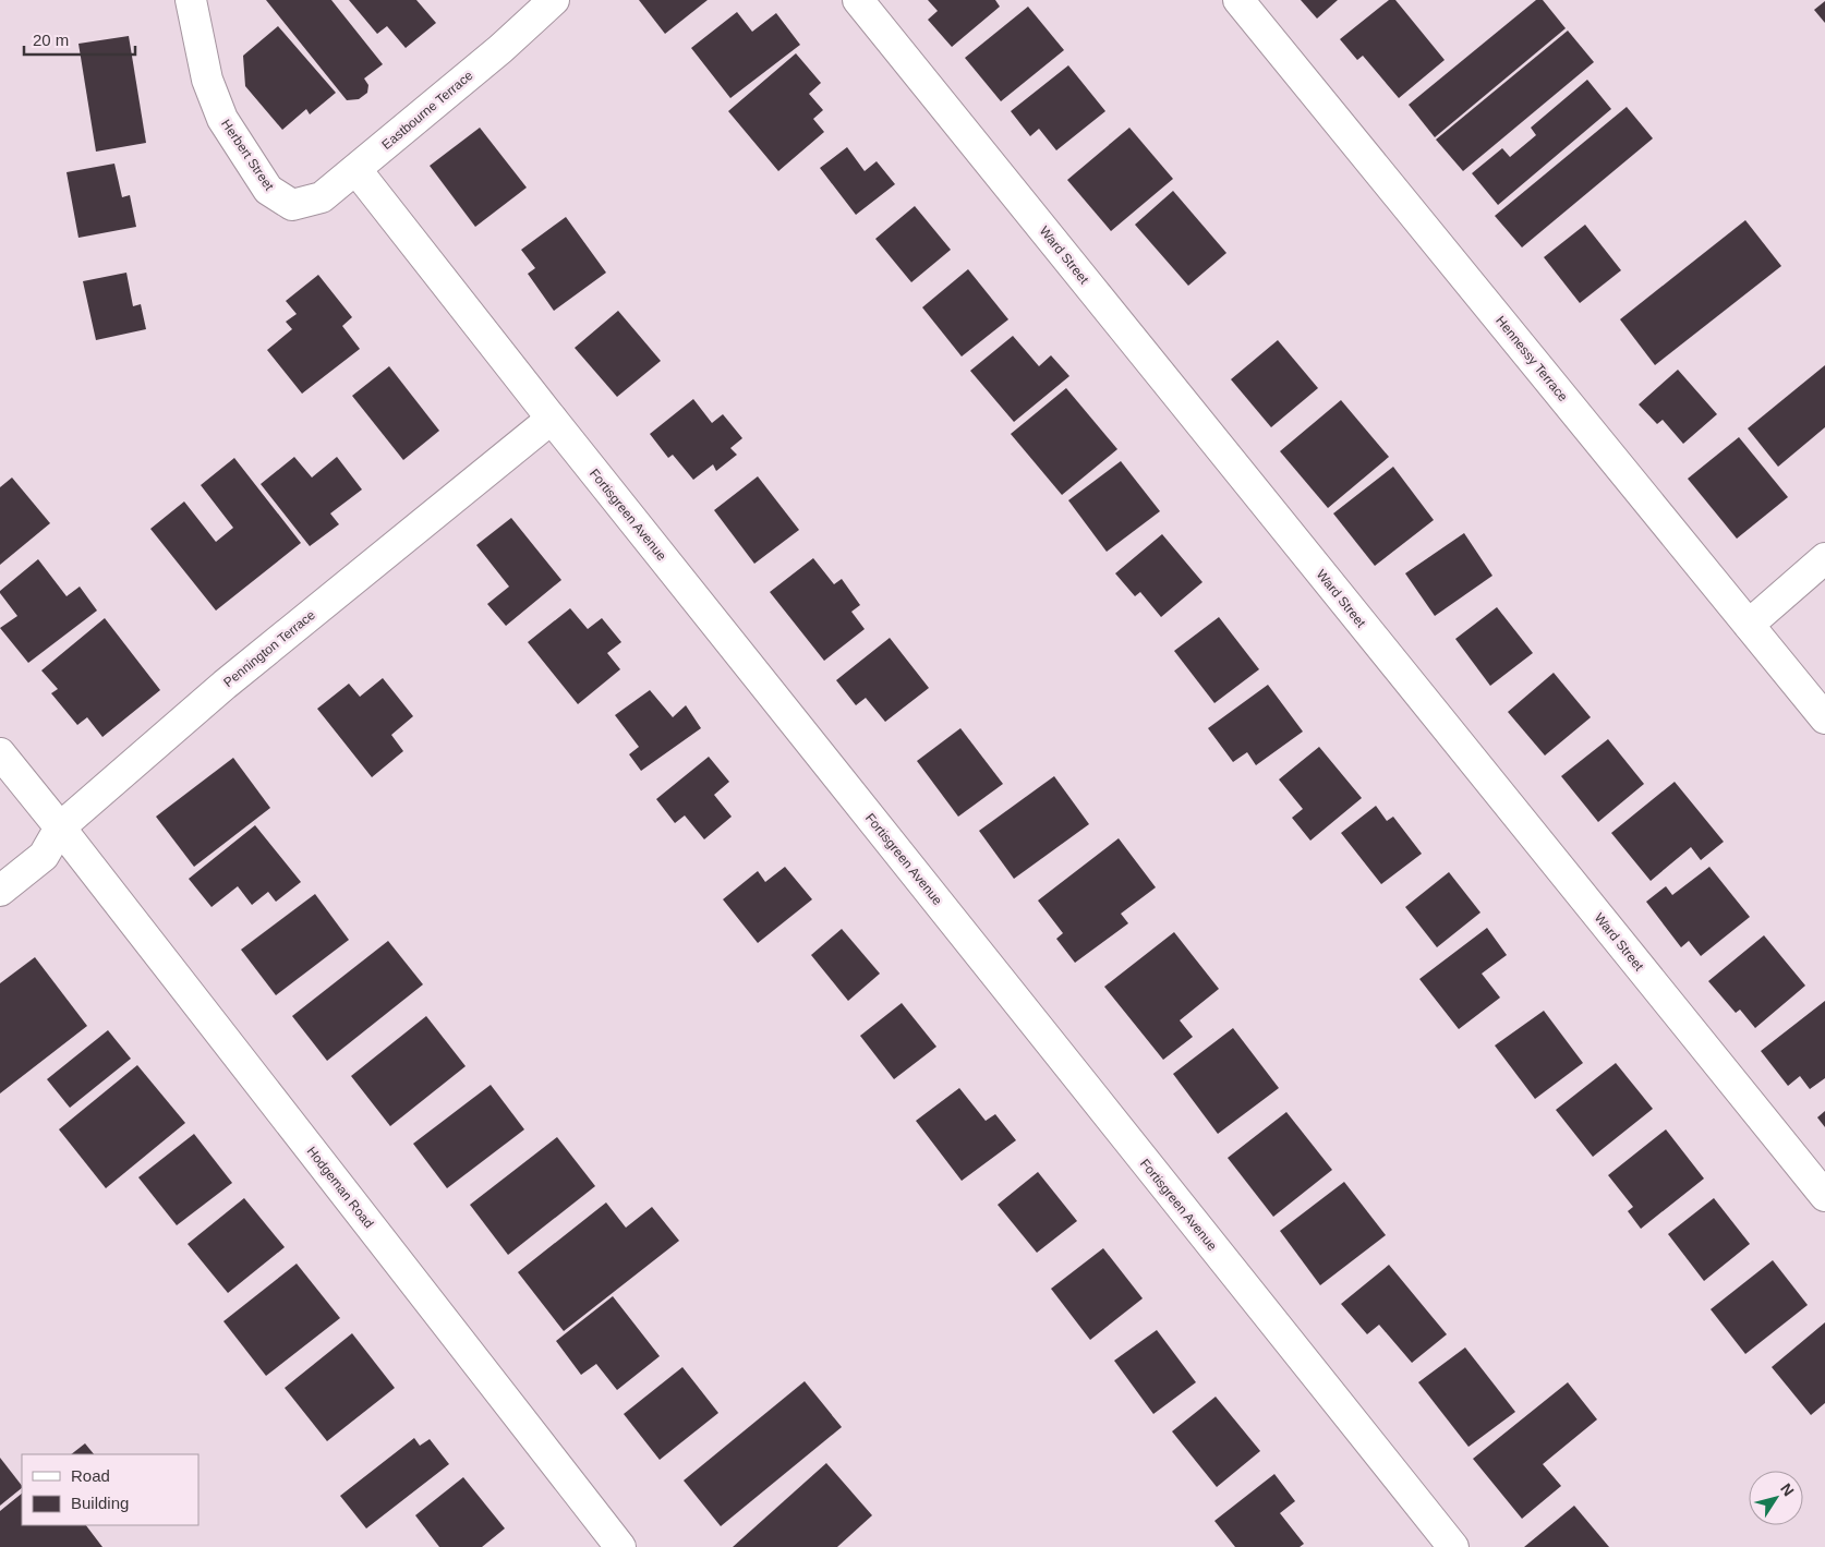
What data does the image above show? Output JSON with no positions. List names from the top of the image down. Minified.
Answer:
{"streets":{"street":["Eastbourne Terrace","Herbert Street","Ward Street","Hennessy Terrace","Fortisgreen Avenue","Pennington Terrace","Hodgeman Road"]},"crossings":[["Eastbourne Terrace","Herbert Street"],["Eastbourne Terrace","Fortisgreen Avenue"],["Fortisgreen Avenue","Pennington Terrace"],["Pennington Terrace","Hodgeman Road"]],"legend":["Road","Building"],"scale_bar":"20 m","north":"top right"}
